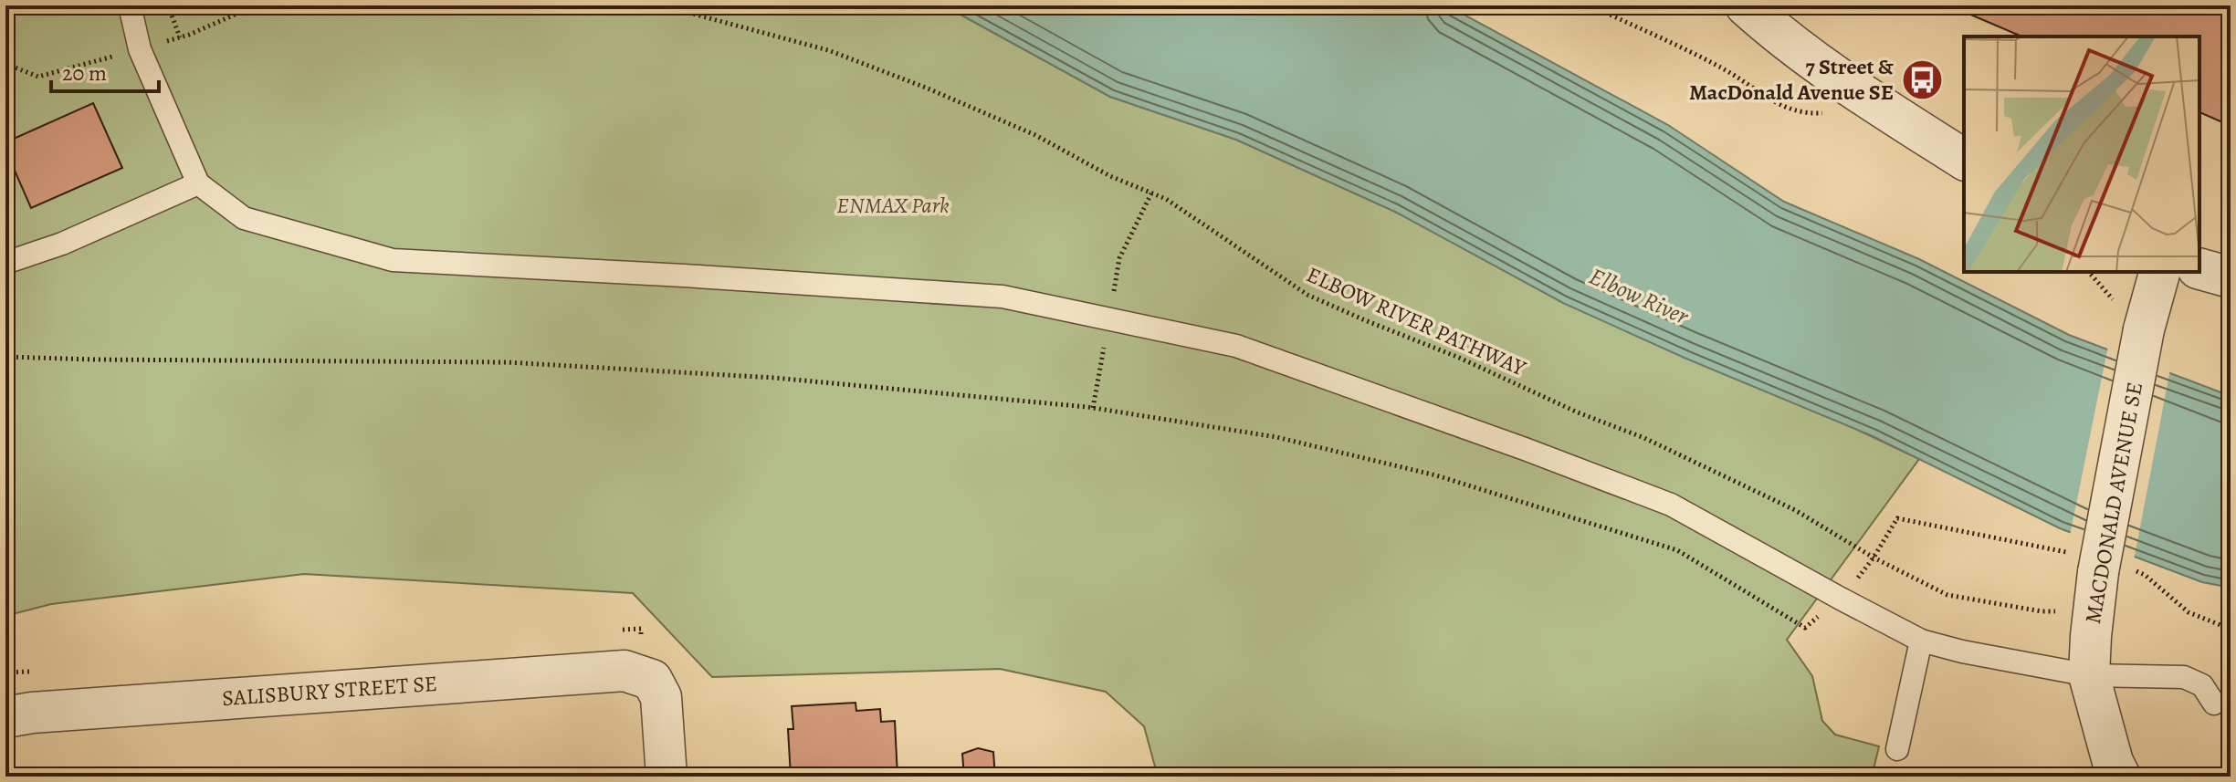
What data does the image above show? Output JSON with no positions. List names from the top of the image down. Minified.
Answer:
{"streets":{"street":["MACDONALD AVENUE SE","SALISBURY STREET SE"],"path":["ELBOW RIVER PATHWAY"]},"water":["Elbow River"],"parks":["ENMAX Park"],"places":{"bus stop":["7 Street & MacDonald Avenue SE"]},"scale_bar":"20 m"}
